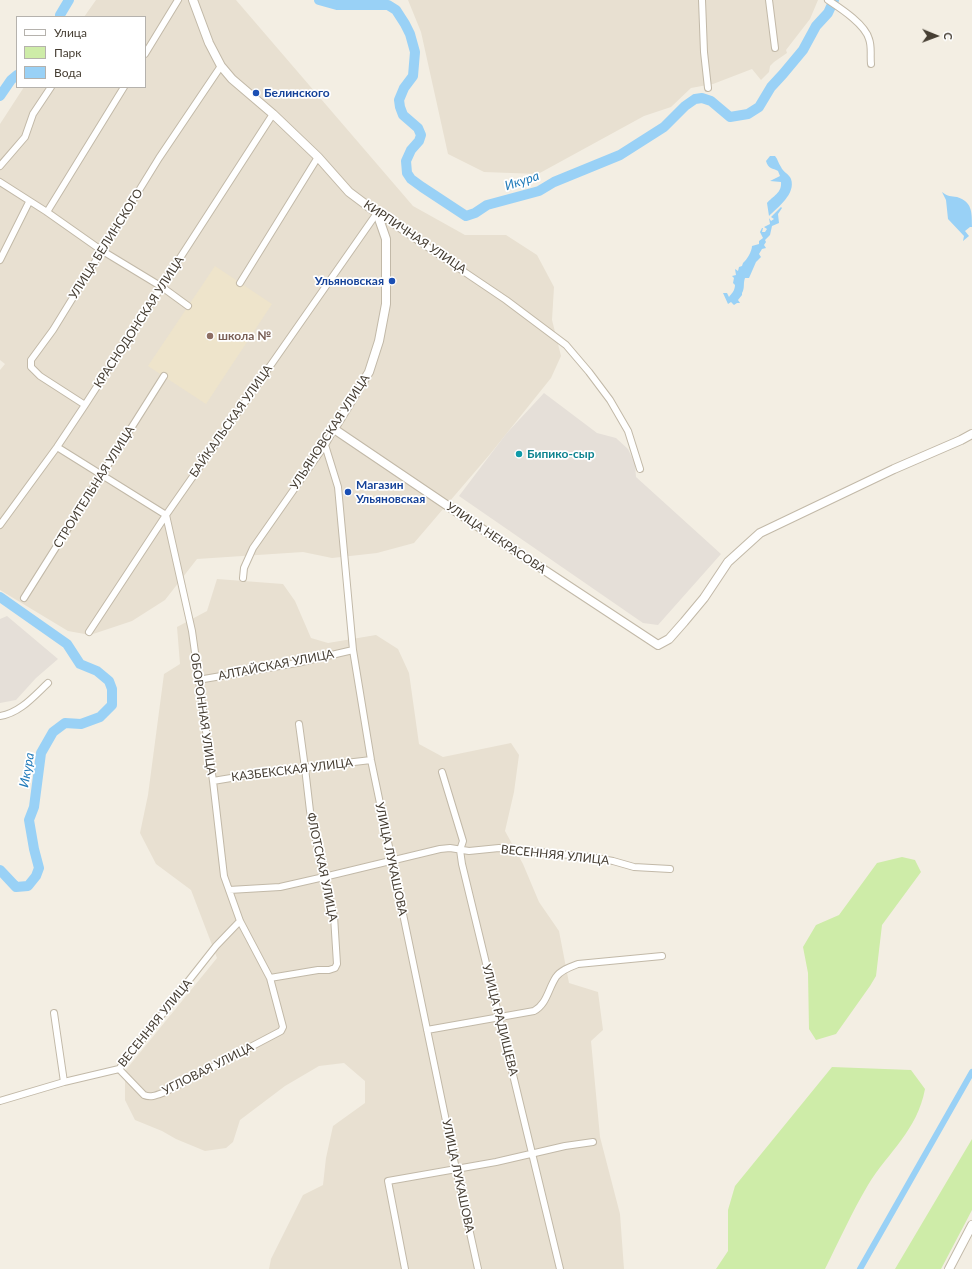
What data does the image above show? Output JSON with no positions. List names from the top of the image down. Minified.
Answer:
{"streets":{"street":["КИРПИЧНАЯ УЛИЦА","УЛИЦА БЕЛИНСКОГО","КРАСНОДОНСКАЯ УЛИЦА","БАЙКАЛЬСКАЯ УЛИЦА","УЛЬЯНОВСКАЯ УЛИЦА","СТРОИТЕЛЬНАЯ УЛИЦА","УЛИЦА НЕКРАСОВА","АЛТАЙСКАЯ УЛИЦА","ОБОРОННАЯ УЛИЦА","КАЗБЕКСКАЯ УЛИЦА","ВЕСЕННЯЯ УЛИЦА","УЛИЦА ЛУКАШОВА","ФЛОТСКАЯ УЛИЦА","УЛИЦА РАДИЩЕВА","УГЛОВАЯ УЛИЦА"]},"crossings":[["КИРПИЧНАЯ УЛИЦА","УЛИЦА БЕЛИНСКОГО"],["КИРПИЧНАЯ УЛИЦА","КРАСНОДОНСКАЯ УЛИЦА"],["КИРПИЧНАЯ УЛИЦА","БАЙКАЛЬСКАЯ УЛИЦА"],["КИРПИЧНАЯ УЛИЦА","УЛЬЯНОВСКАЯ УЛИЦА"],["УЛИЦА БЕЛИНСКОГО","КРАСНОДОНСКАЯ УЛИЦА"],["БАЙКАЛЬСКАЯ УЛИЦА","УЛЬЯНОВСКАЯ УЛИЦА"],["БАЙКАЛЬСКАЯ УЛИЦА","ОБОРОННАЯ УЛИЦА"],["УЛЬЯНОВСКАЯ УЛИЦА","УЛИЦА НЕКРАСОВА"],["УЛЬЯНОВСКАЯ УЛИЦА","УЛИЦА ЛУКАШОВА"],["АЛТАЙСКАЯ УЛИЦА","ОБОРОННАЯ УЛИЦА"],["АЛТАЙСКАЯ УЛИЦА","УЛИЦА ЛУКАШОВА"],["ОБОРОННАЯ УЛИЦА","КАЗБЕКСКАЯ УЛИЦА"],["ОБОРОННАЯ УЛИЦА","ВЕСЕННЯЯ УЛИЦА"],["ОБОРОННАЯ УЛИЦА","ФЛОТСКАЯ УЛИЦА"],["ОБОРОННАЯ УЛИЦА","УГЛОВАЯ УЛИЦА"],["КАЗБЕКСКАЯ УЛИЦА","УЛИЦА ЛУКАШОВА"],["КАЗБЕКСКАЯ УЛИЦА","ФЛОТСКАЯ УЛИЦА"],["ВЕСЕННЯЯ УЛИЦА","УЛИЦА ЛУКАШОВА"],["ВЕСЕННЯЯ УЛИЦА","ФЛОТСКАЯ УЛИЦА"],["ВЕСЕННЯЯ УЛИЦА","УЛИЦА РАДИЩЕВА"],["ВЕСЕННЯЯ УЛИЦА","УГЛОВАЯ УЛИЦА"]],"water":["Икура"],"places":["Белинского","Ульяновская","школа №","Бипико-сыр","Магазин Ульяновская"],"legend":["Улица","Парк","Вода"],"north":"right"}
